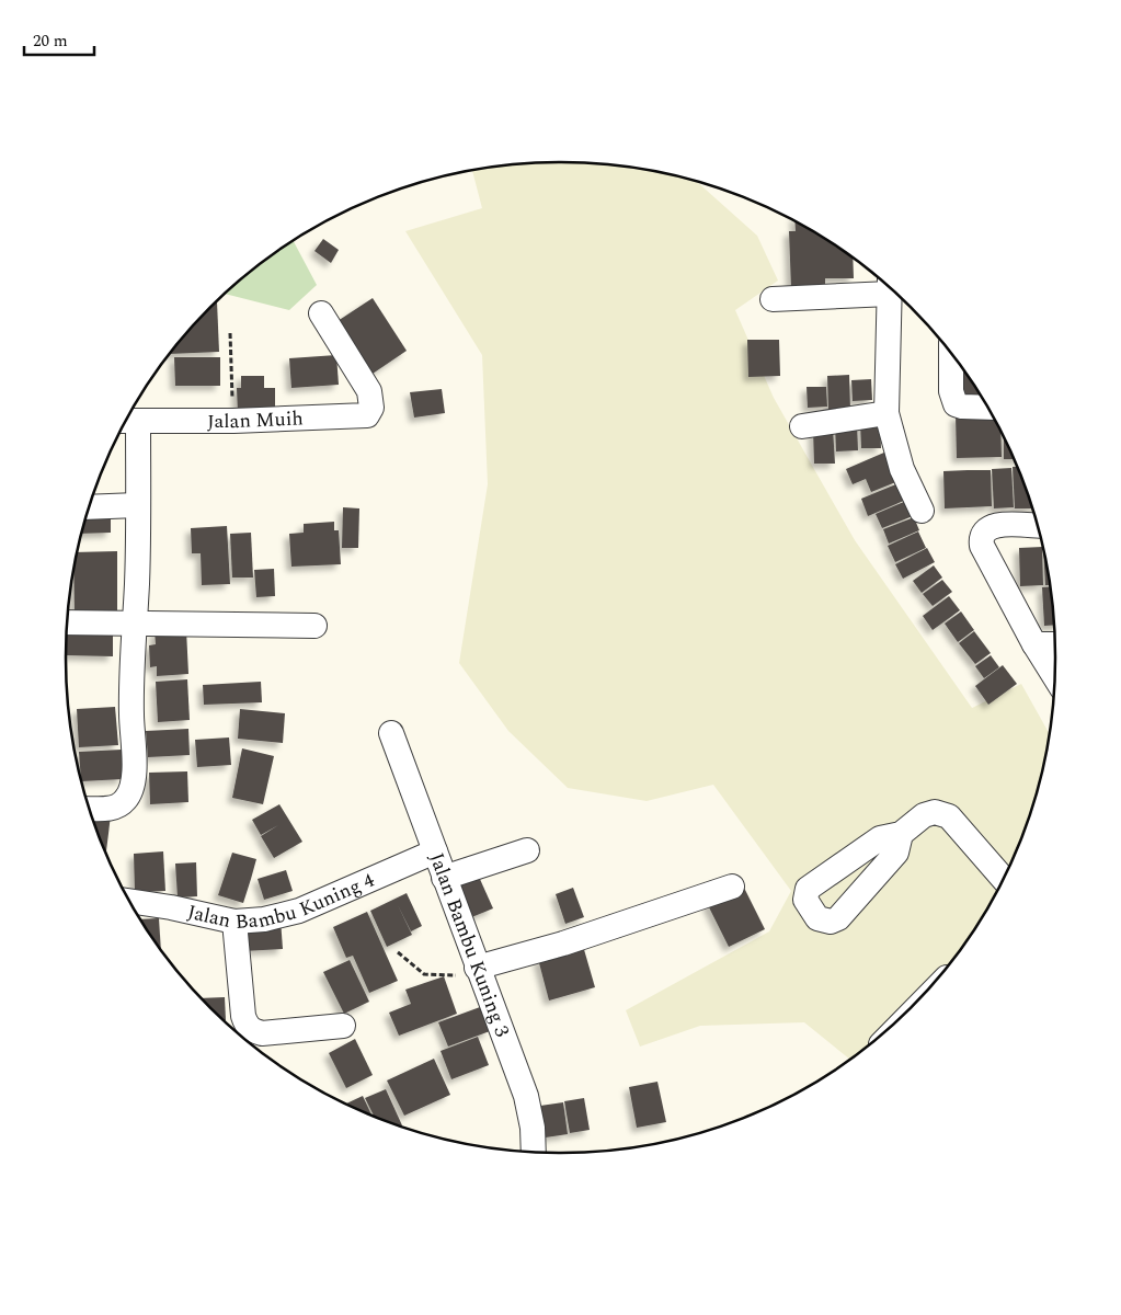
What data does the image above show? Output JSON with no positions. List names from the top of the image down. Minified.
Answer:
{"streets":{"street":["Jalan Muih","Jalan Bambu Kuning 4","Jalan Bambu Kuning 3"]},"crossings":[["Jalan Bambu Kuning 4","Jalan Bambu Kuning 3"]],"scale_bar":"20 m"}
